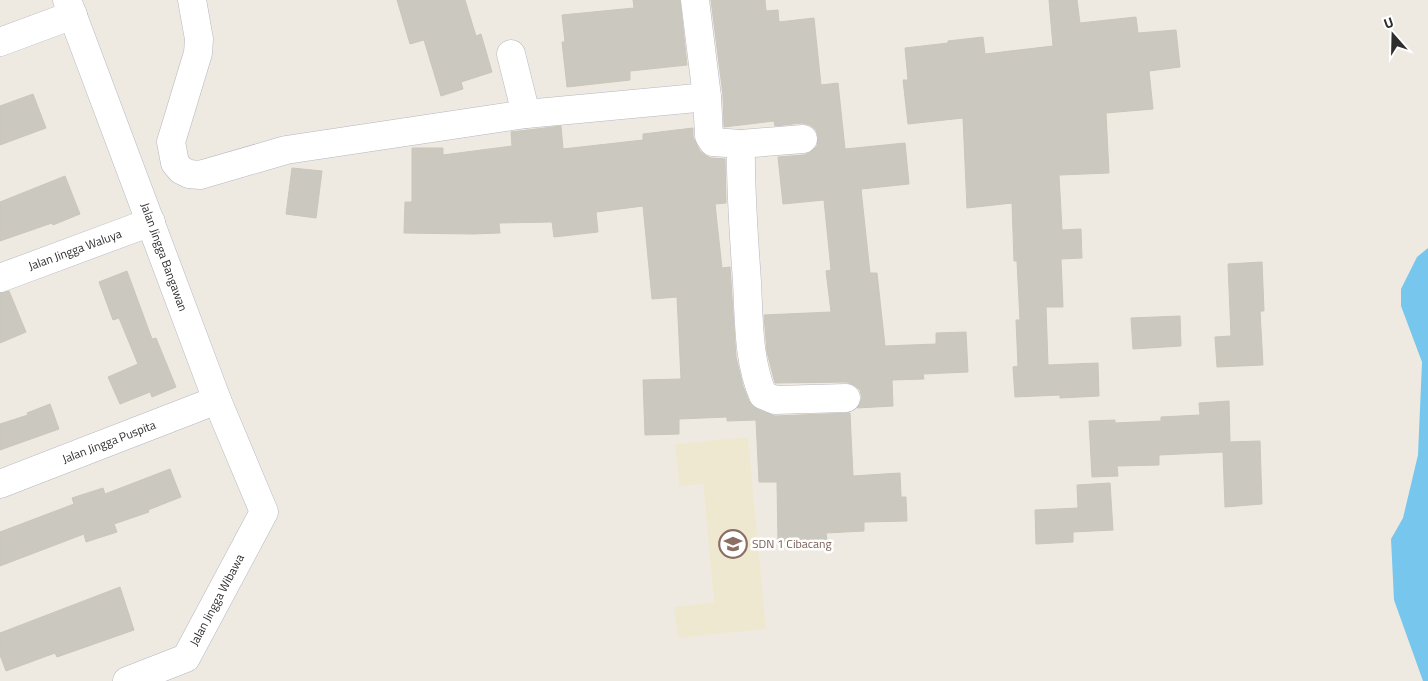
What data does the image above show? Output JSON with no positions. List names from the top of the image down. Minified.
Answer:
{"streets":{"street":["Jalan Jingga Waluya","Jalan Jingga Bangawan","Jalan Jingga Puspita","Jalan Jingga Wibawa"]},"crossings":[["Jalan Jingga Waluya","Jalan Jingga Bangawan"],["Jalan Jingga Bangawan","Jalan Jingga Puspita"],["Jalan Jingga Bangawan","Jalan Jingga Wibawa"]],"places":{"school or university":["SDN 1 Cibacang"]},"north":"top"}
